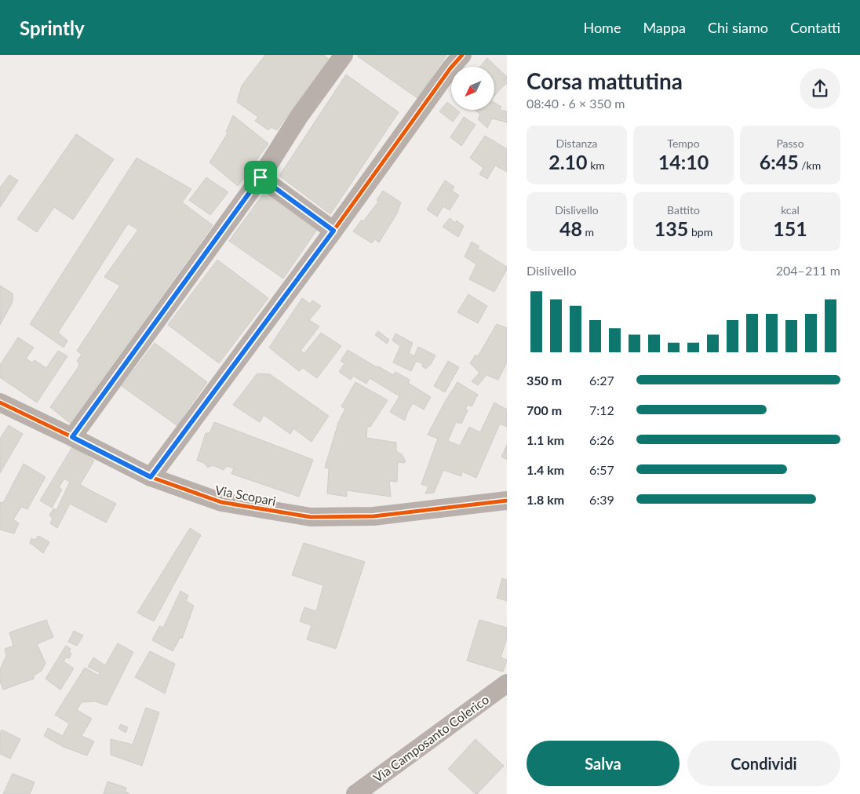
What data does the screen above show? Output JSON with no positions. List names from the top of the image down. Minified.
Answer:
{"streets":{"street":["Via Scopari","Via Camposanto Colerico"]},"north":"bottom left","page":{"header":"Sprintly","nav":["Home","Mappa","Chi siamo","Contatti"],"heading":["Corsa mattutina","08:40 · 6 × 350 m"],"stats":[["Distanza","2.10 km"],["Tempo","14:10"],["Passo","6:45 /km"],["Dislivello","48 m"],["Battito","135 bpm"],["kcal","151"]],"chart":["Dislivello","204–211 m"],"list":[{"name":"350 m","note":"6:27"},{"name":"700 m","note":"7:12"},{"name":"1.1 km","note":"6:26"},{"name":"1.4 km","note":"6:57"},{"name":"1.8 km","note":"6:39"}],"buttons":["Salva","Condividi"]}}
